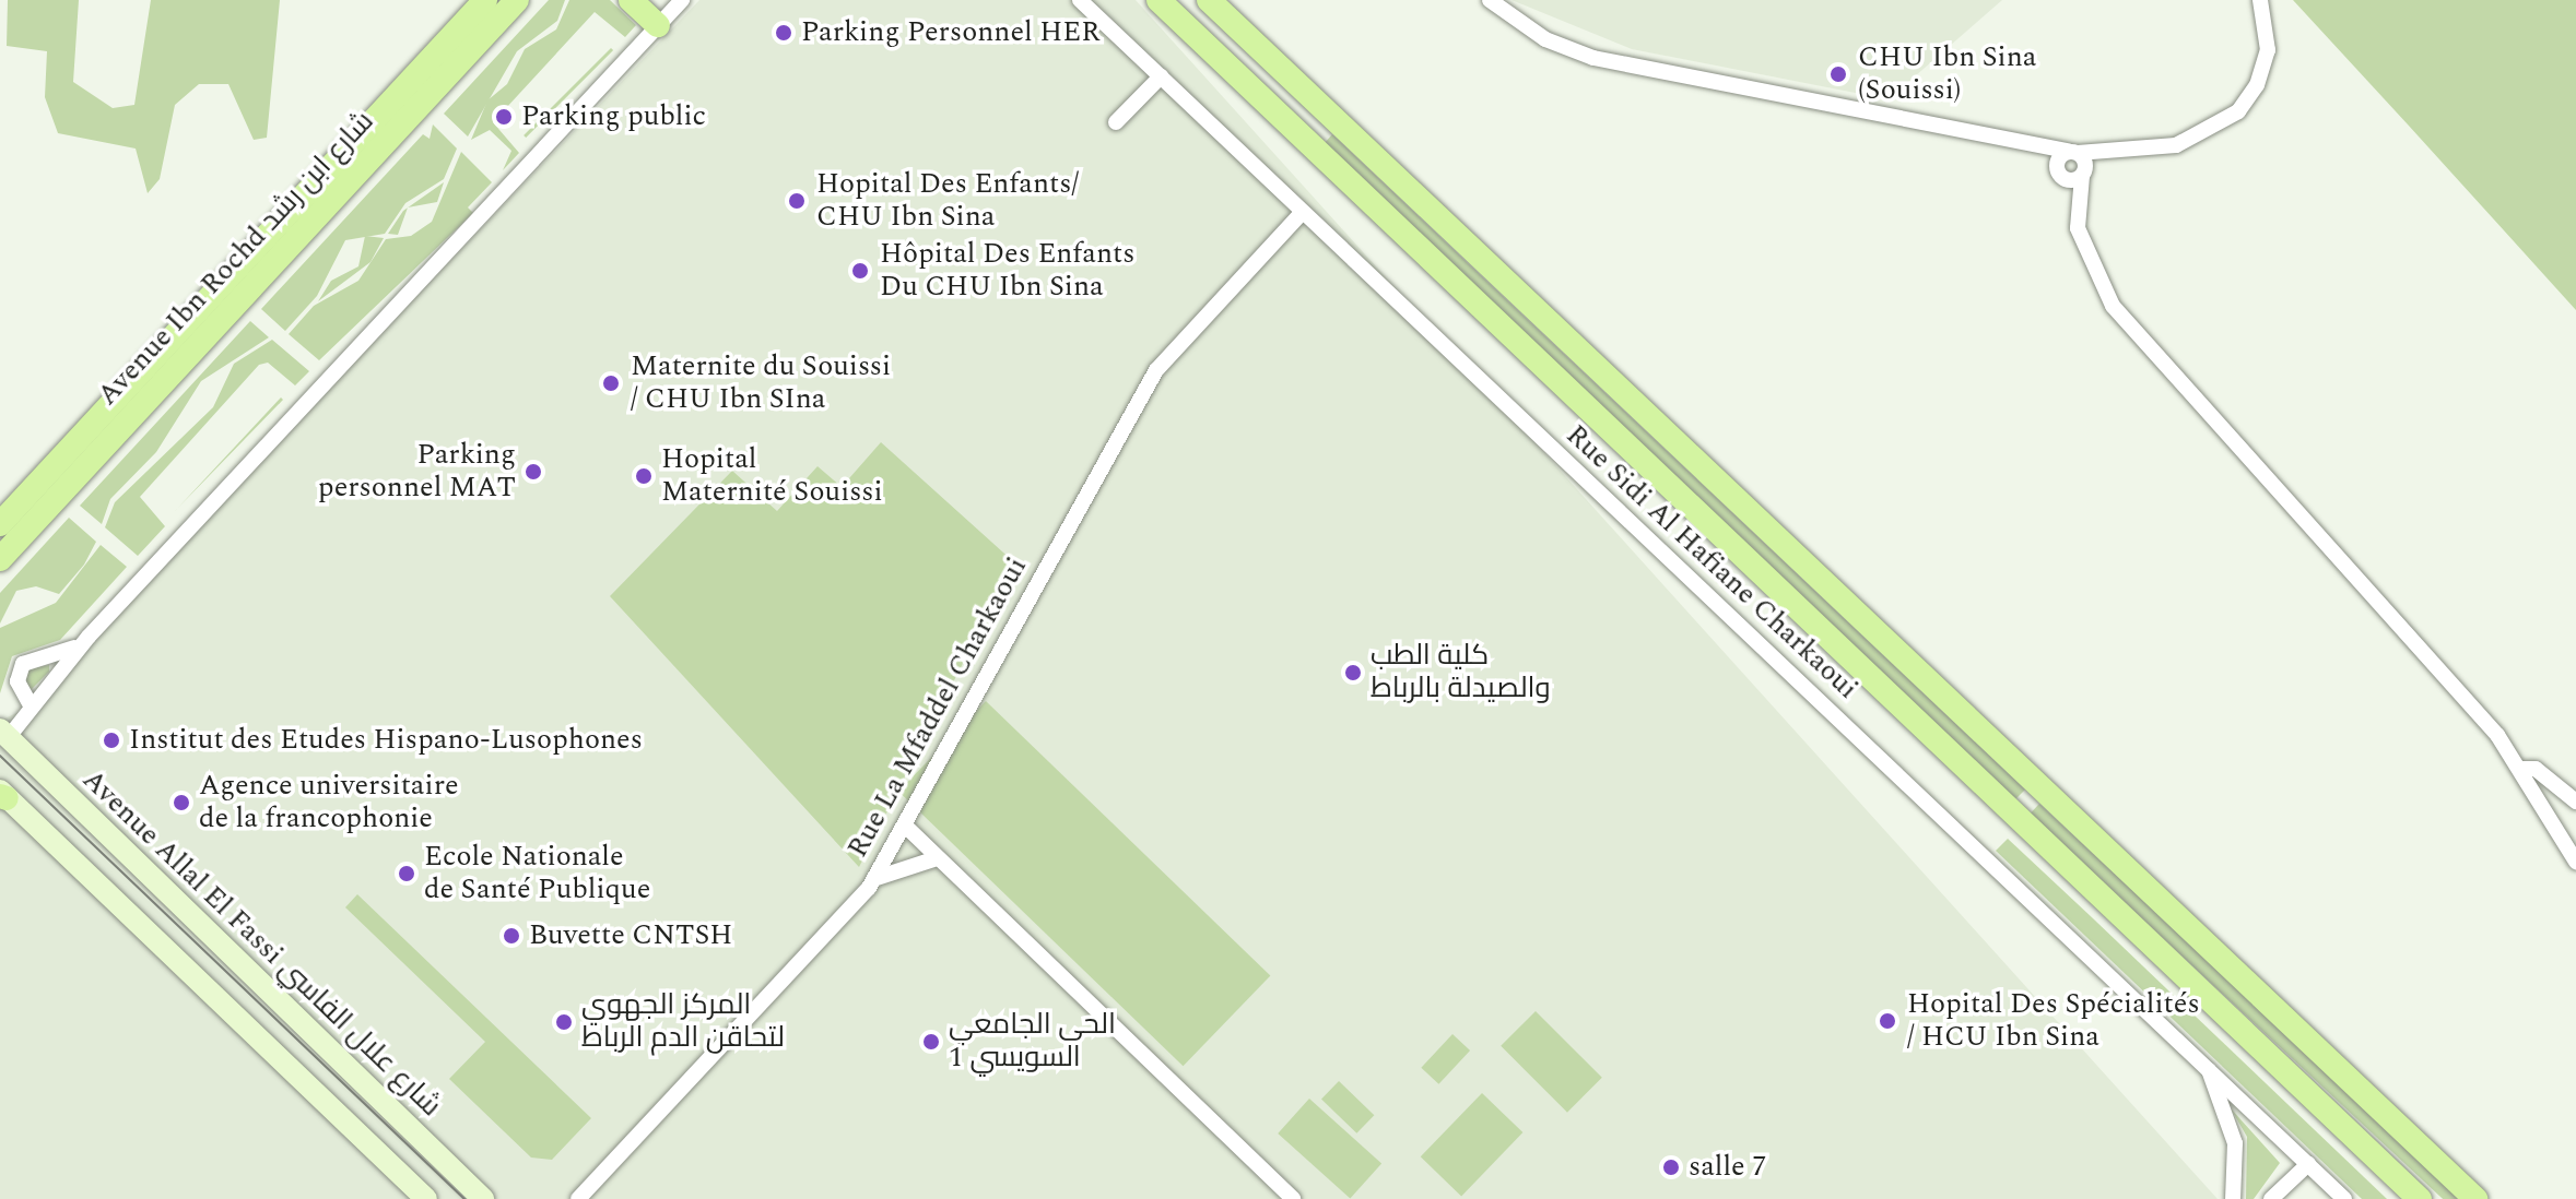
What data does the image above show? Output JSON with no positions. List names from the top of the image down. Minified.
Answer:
{"streets":{"main road":["Avenue Ibn Rochd شارع ابن رشد"],"street":["Rue Sidi Al Hafiane Charkaoui","Rue La Mfaddel Charkaoui","Avenue Allal El Fassi شارع علال الفاسي"]},"crossings":[["Rue Sidi Al Hafiane Charkaoui","Rue La Mfaddel Charkaoui"]],"places":["Parking Personnel HER","CHU Ibn Sina (Souissi)","Parking public","Hopital Des Enfants/ CHU Ibn Sina","Hôpital Des Enfants Du CHU Ibn Sina","Maternite du Souissi / CHU Ibn SIna","Parking personnel MAT","Hopital Maternité Souissi","كلية الطب والصيدلة بالرباط","Institut des Etudes Hispano-Lusophones","Agence universitaire de la francophonie","Ecole Nationale de Santé Publique","Buvette CNTSH","Hopital Des Spécialités / HCU Ibn Sina","المركز الجهوي لتحاقن الدم الرباط","الحي الجامعي السويسي 1","salle 7"]}
